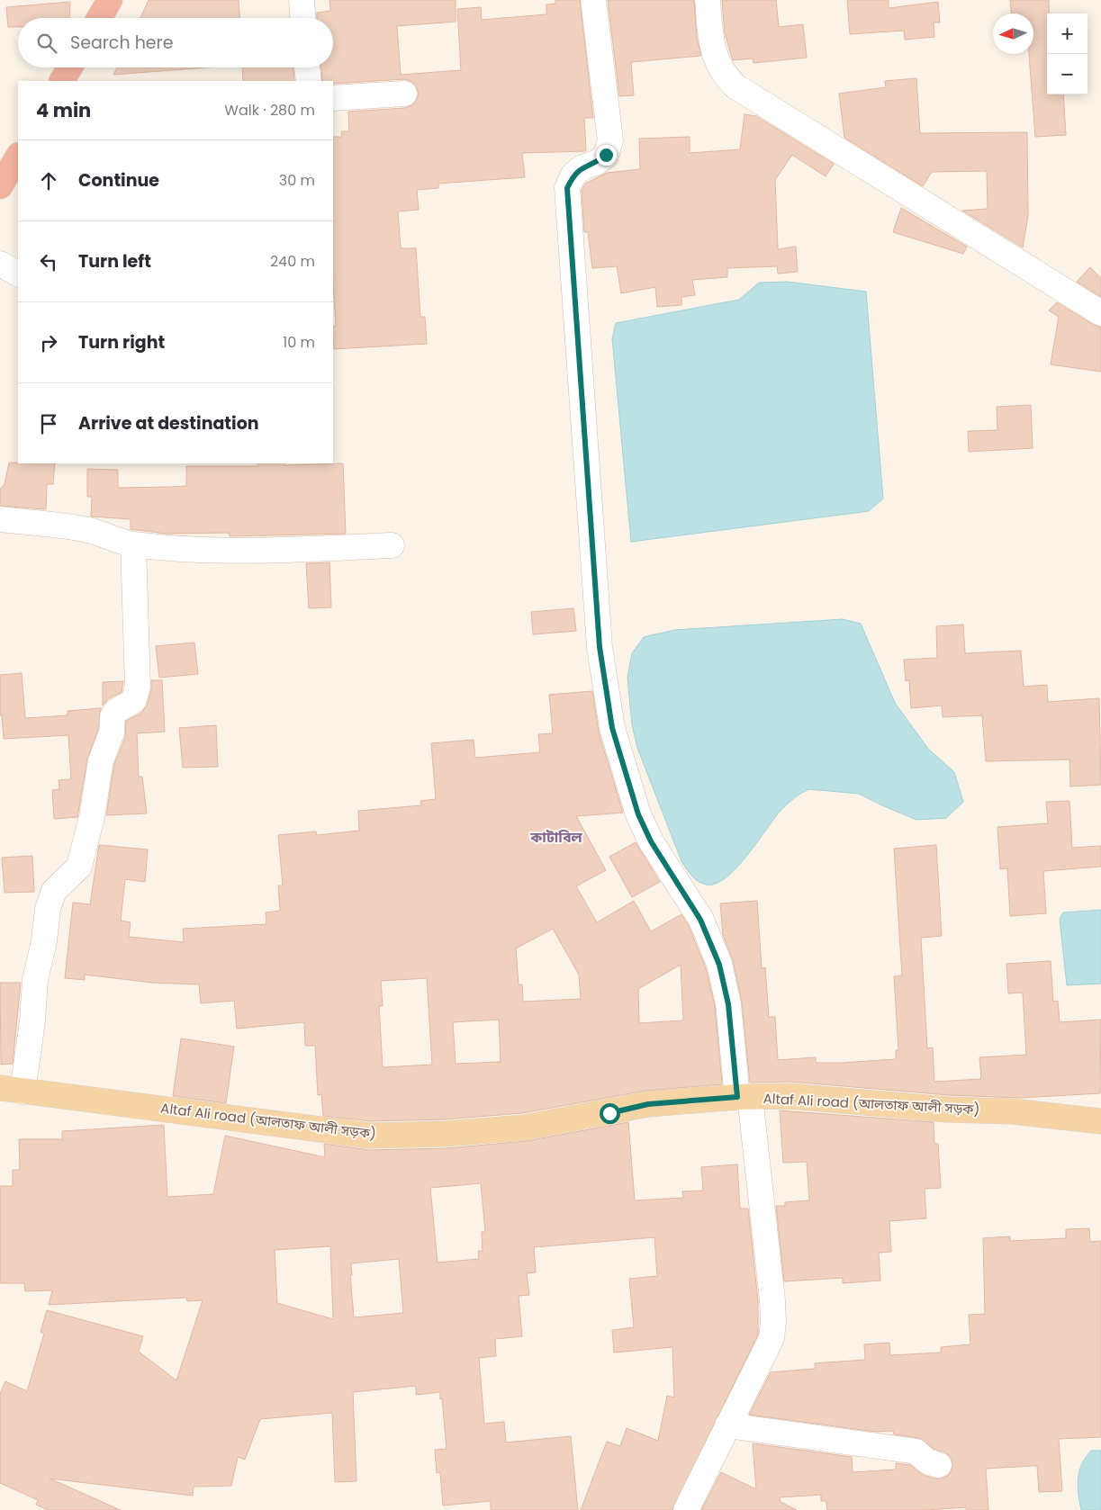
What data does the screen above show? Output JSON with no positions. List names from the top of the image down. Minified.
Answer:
{"streets":{"main road":["Altaf Ali road (আলতাফ আলী সড়ক)"]},"districts":["কাটাবিল"],"north":"left","page":{"map_buttons":["+","−"],"search":"Search here","heading":["4 min","Walk · 280 m"],"list":[["Continue","30 m"],["Turn left","240 m"],["Turn right","10 m"],"Arrive at destination"]}}
